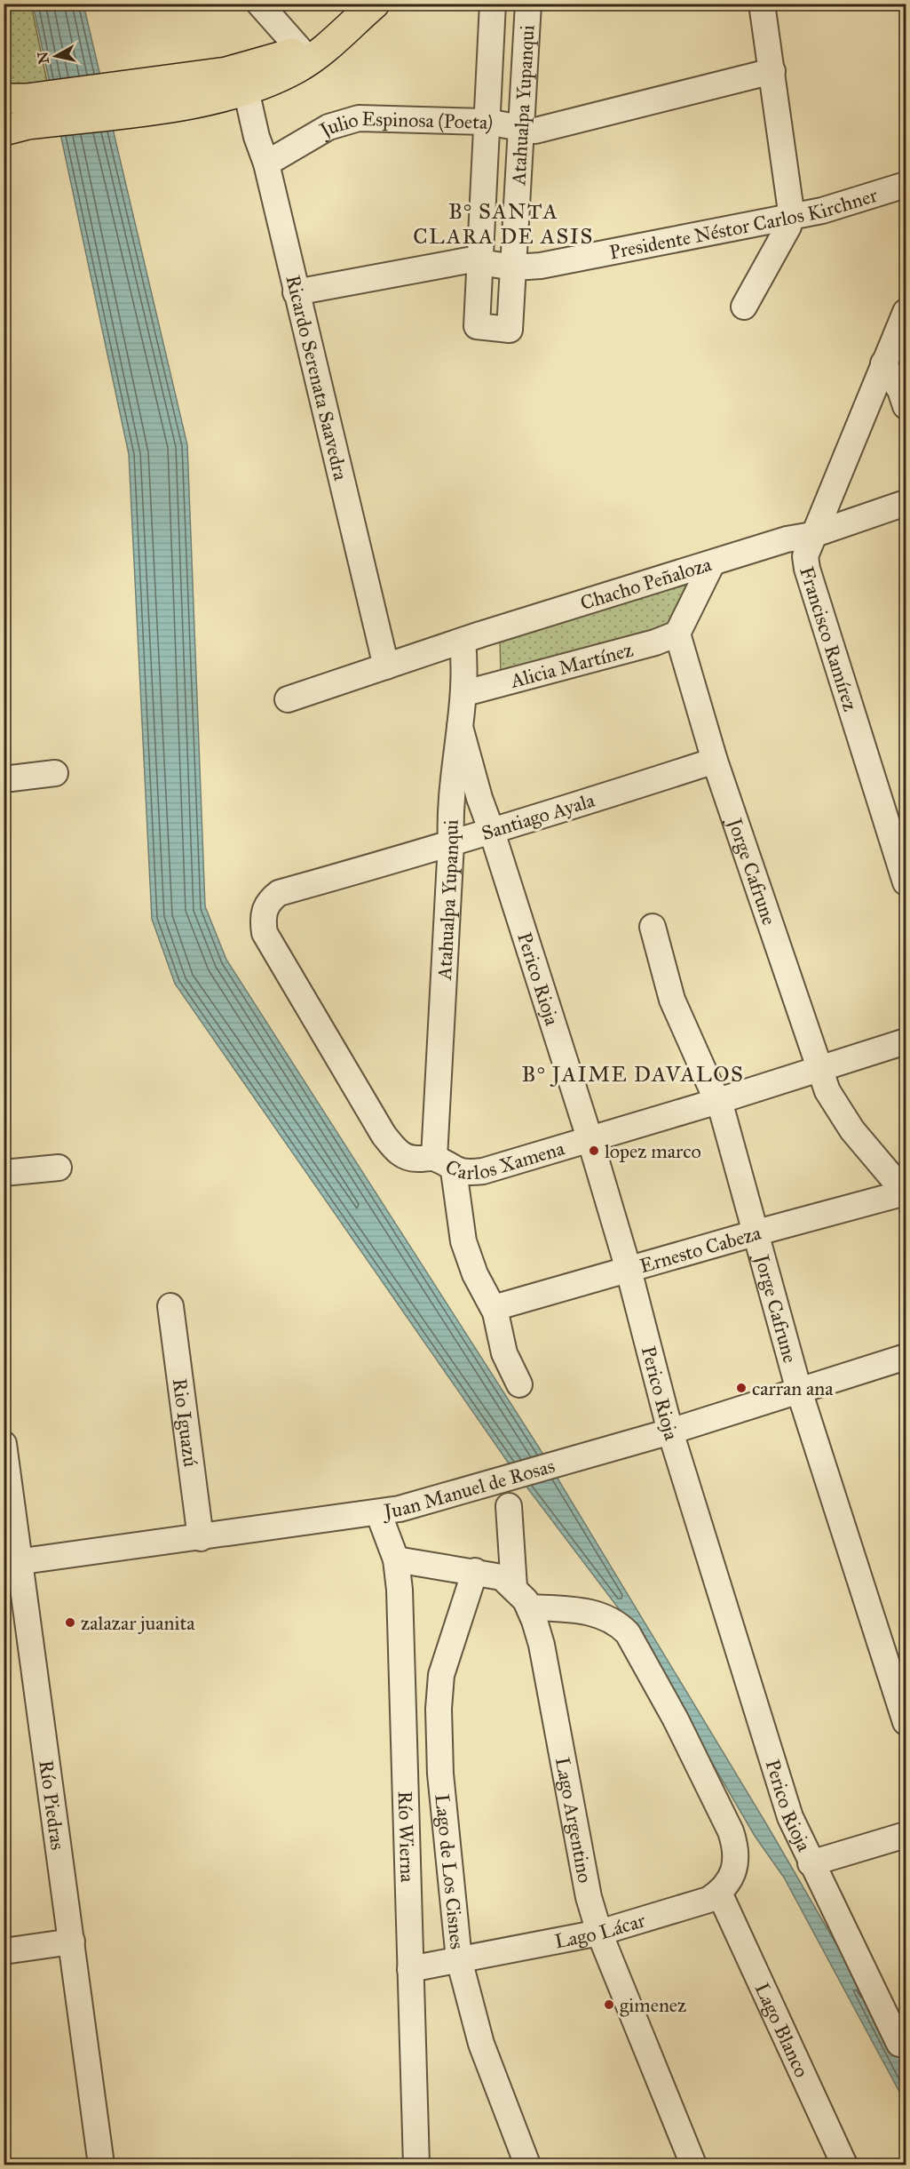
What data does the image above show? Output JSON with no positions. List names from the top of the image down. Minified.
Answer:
{"streets":{"street":["Atahualpa Yupanqui","Julio Espinosa (Poeta)","Presidente Néstor Carlos Kirchner","Ricardo Serenata Saavedra","Chacho Peñaloza","Francisco Ramírez","Alicia Martínez","Santiago Ayala","Jorge Cafrune","Perico Rioja","Carlos Xamena","Ernesto Cabeza","Rio Iguazú","Juan Manuel de Rosas","Río Piedras","Lago Argentino","Río Wierna","Lago de Los Cisnes","Lago Lácar","Lago Blanco"]},"crossings":[["Atahualpa Yupanqui","Julio Espinosa (Poeta)"],["Atahualpa Yupanqui","Presidente Néstor Carlos Kirchner"],["Atahualpa Yupanqui","Chacho Peñaloza"],["Atahualpa Yupanqui","Alicia Martínez"],["Atahualpa Yupanqui","Santiago Ayala"],["Atahualpa Yupanqui","Perico Rioja"],["Atahualpa Yupanqui","Carlos Xamena"],["Atahualpa Yupanqui","Ernesto Cabeza"],["Julio Espinosa (Poeta)","Ricardo Serenata Saavedra"],["Presidente Néstor Carlos Kirchner","Ricardo Serenata Saavedra"],["Ricardo Serenata Saavedra","Chacho Peñaloza"],["Chacho Peñaloza","Francisco Ramírez"],["Alicia Martínez","Jorge Cafrune"],["Santiago Ayala","Jorge Cafrune"],["Santiago Ayala","Perico Rioja"],["Santiago Ayala","Carlos Xamena"],["Jorge Cafrune","Carlos Xamena"],["Jorge Cafrune","Ernesto Cabeza"],["Jorge Cafrune","Juan Manuel de Rosas"],["Perico Rioja","Carlos Xamena"],["Perico Rioja","Ernesto Cabeza"],["Perico Rioja","Juan Manuel de Rosas"],["Rio Iguazú","Juan Manuel de Rosas"],["Juan Manuel de Rosas","Río Piedras"],["Juan Manuel de Rosas","Río Wierna"],["Lago Argentino","Río Wierna"],["Lago Argentino","Lago de Los Cisnes"],["Lago Argentino","Lago Lácar"],["Río Wierna","Lago Lácar"],["Lago de Los Cisnes","Lago Lácar"],["Lago Lácar","Lago Blanco"]],"districts":["B° SANTA CLARA DE ASIS","B° JAIME DAVALOS"],"places":["lopez marco","carran ana","zalazar juanita","gimenez"],"north":"left"}
